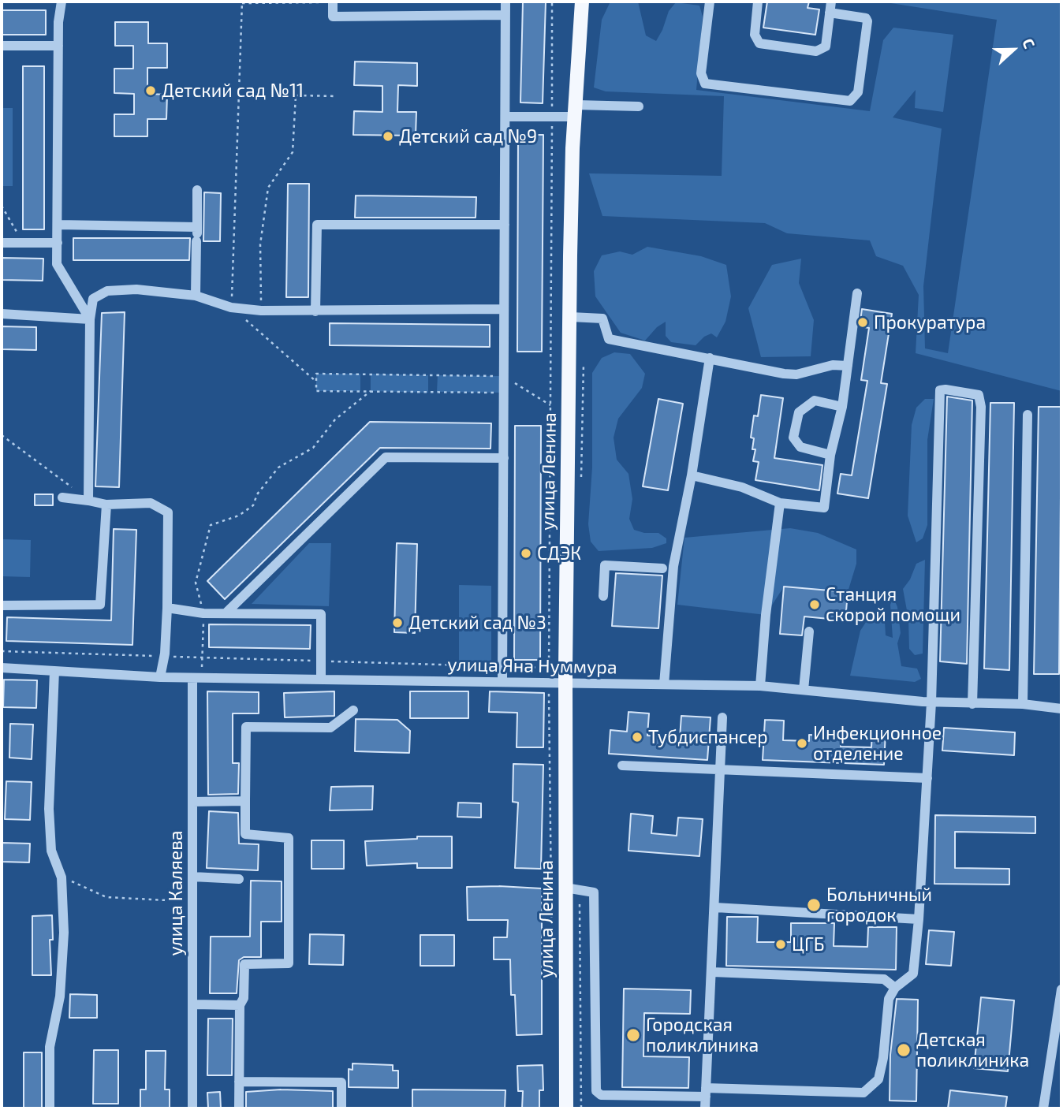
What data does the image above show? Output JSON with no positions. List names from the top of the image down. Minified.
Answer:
{"streets":{"main road":["улица Ленина"],"street":["улица Яна Нуммура","улица Каляева"]},"crossings":[["улица Ленина","улица Яна Нуммура"],["улица Яна Нуммура","улица Каляева"]],"places":["Детский сад №11","Детский сад №9","Прокуратура","СДЭК","Станция скорой помощи","Детский сад №3","Тубдиспансер","Инфекционное отделение","Больничный городок","ЦГБ","Городская поликлиника","Детская поликлиника"],"north":"right"}
